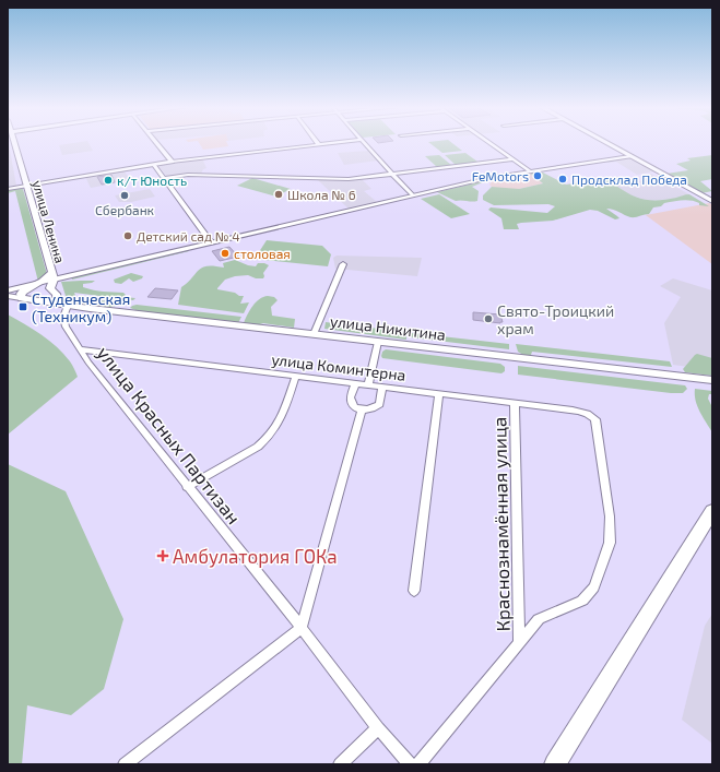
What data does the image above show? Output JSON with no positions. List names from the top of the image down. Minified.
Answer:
{"streets":{"main road":["улица Ленина","улица Никитина"],"street":["улица Коминтерна","улица Красных Партизан","Краснознамённая улица"]},"crossings":[["улица Никитина","улица Красных Партизан"],["улица Коминтерна","улица Красных Партизан"],["улица Коминтерна","Краснознамённая улица"]],"places":{"other":["FeMotors","Продсклад Победа","к/т Юность","Школа № 6","Сбербанк","Детский сад № 4","столовая","Свято-Троицкий храм"],"transit":["Студенческая (Техникум)"],"health":["Амбулатория ГОКа"]}}
